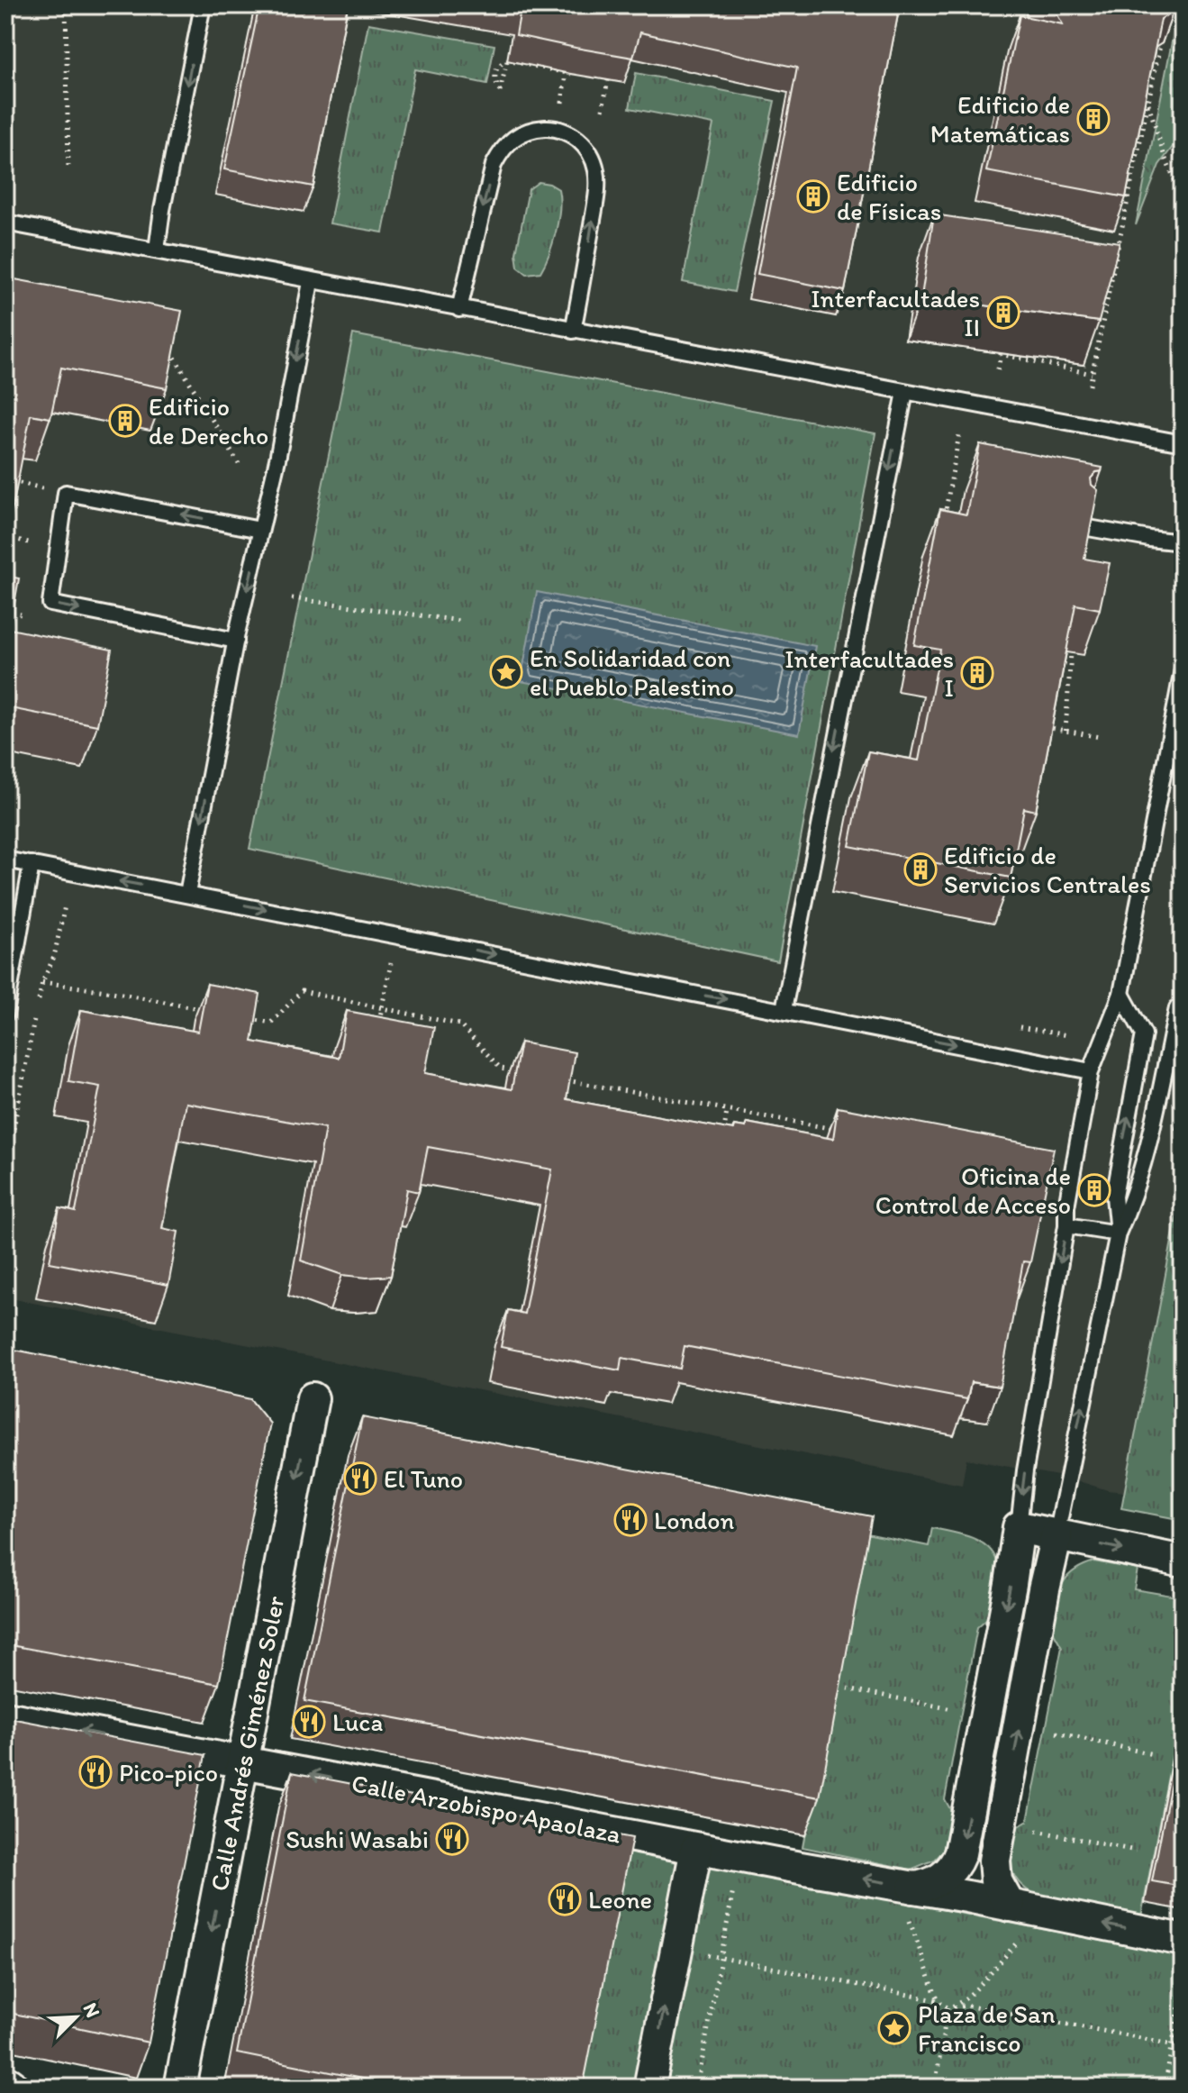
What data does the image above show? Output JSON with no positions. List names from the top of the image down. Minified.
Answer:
{"streets":{"street":["Calle Andrés Giménez Soler","Calle Arzobispo Apaolaza"]},"crossings":[["Calle Andrés Giménez Soler","Calle Arzobispo Apaolaza"]],"one_way":["Calle Andrés Giménez Soler","Calle Arzobispo Apaolaza"],"places":{"building":["Edificio de Matemáticas","Edificio de Físicas","Interfacultades II","Edificio de Derecho","Interfacultades I","Edificio de Servicios Centrales","Oficina de Control de Acceso"],"place":["En Solidaridad con el Pueblo Palestino","Plaza de San Francisco"],"restaurant":["El Tuno","London","Luca","Pico-pico","Sushi Wasabi","Leone"]},"north":"top right"}
